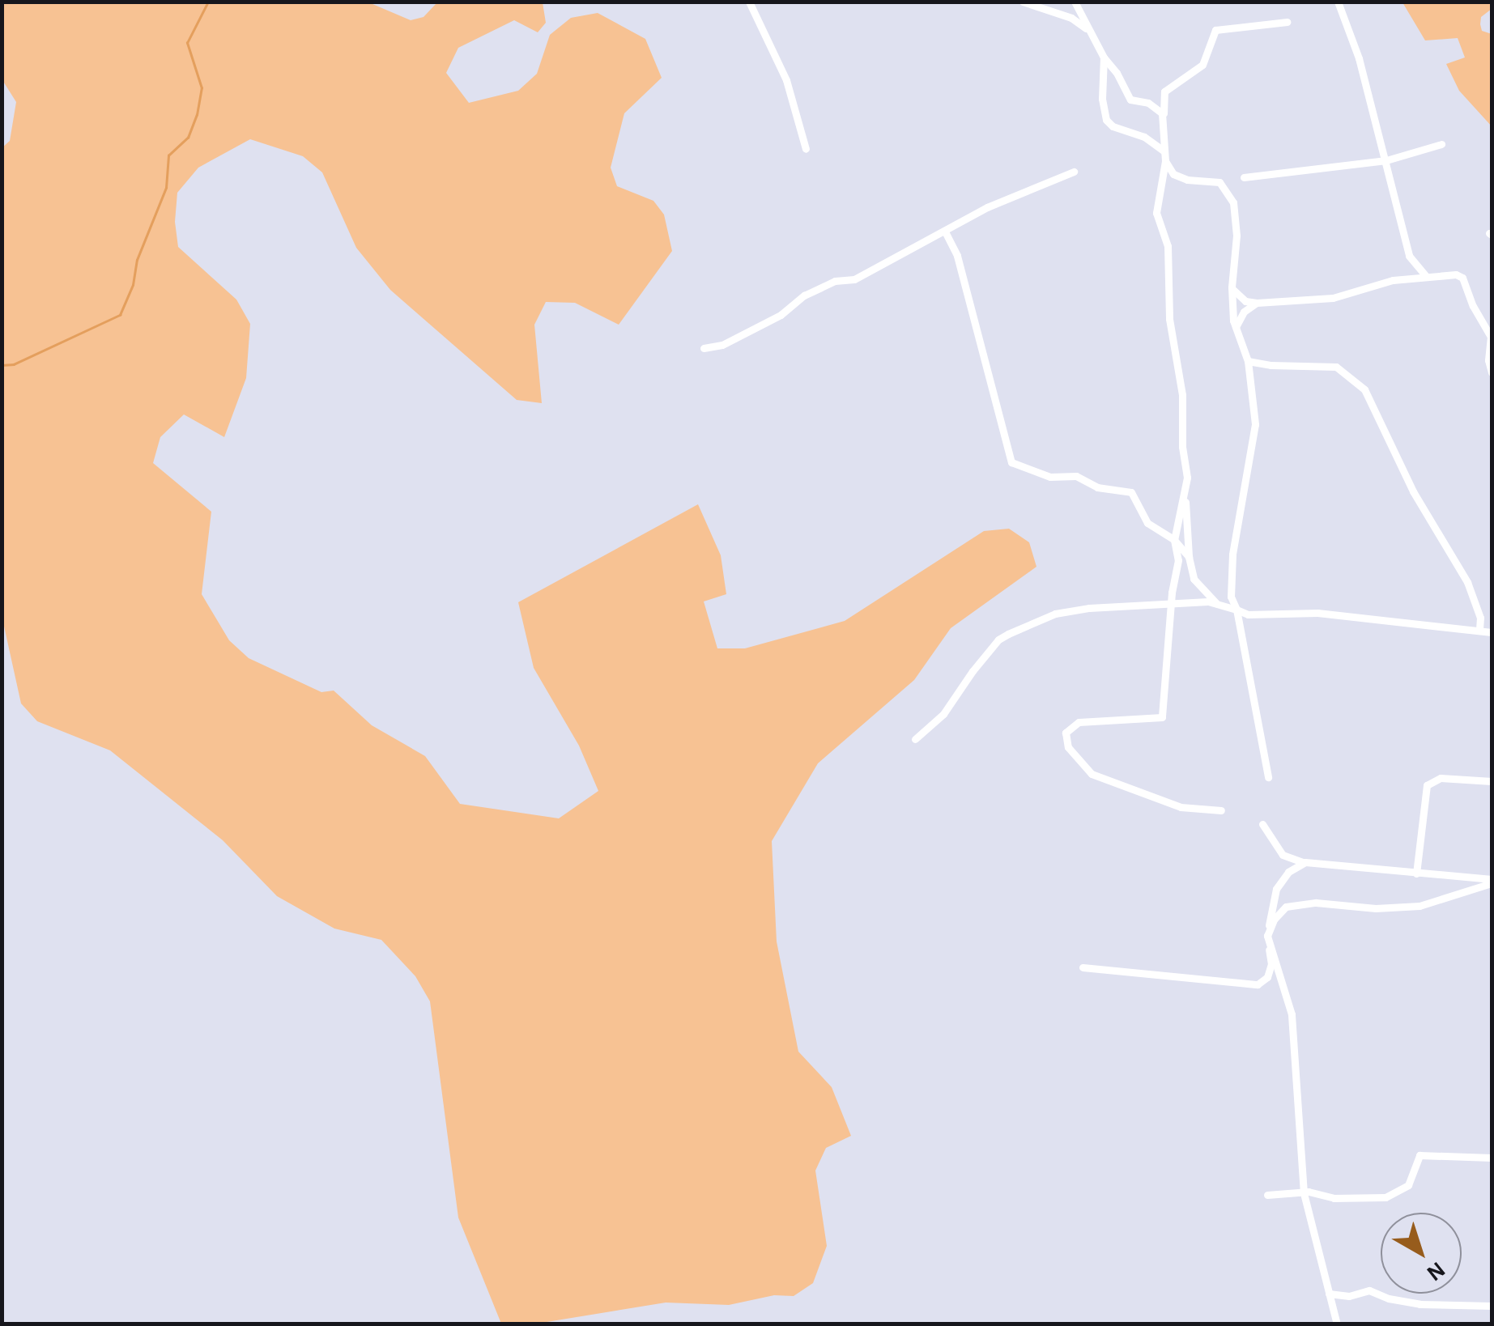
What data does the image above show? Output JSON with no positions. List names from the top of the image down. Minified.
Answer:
{"north":"bottom right"}
